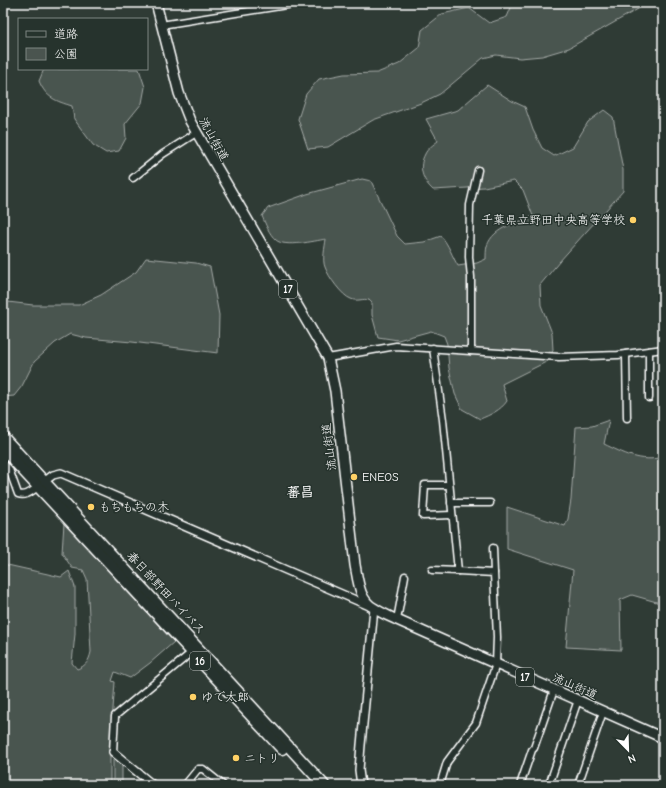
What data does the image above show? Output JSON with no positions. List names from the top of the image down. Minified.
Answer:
{"streets":{"highway":["春日部野田バイパス","16"],"main road":["流山街道","17"]},"districts":["蕃昌"],"places":["千葉県立野田中央高等学校","ENEOS","もちもちの木","ゆで太郎","ニトリ"],"legend":["道路","公園"],"north":"bottom right"}
